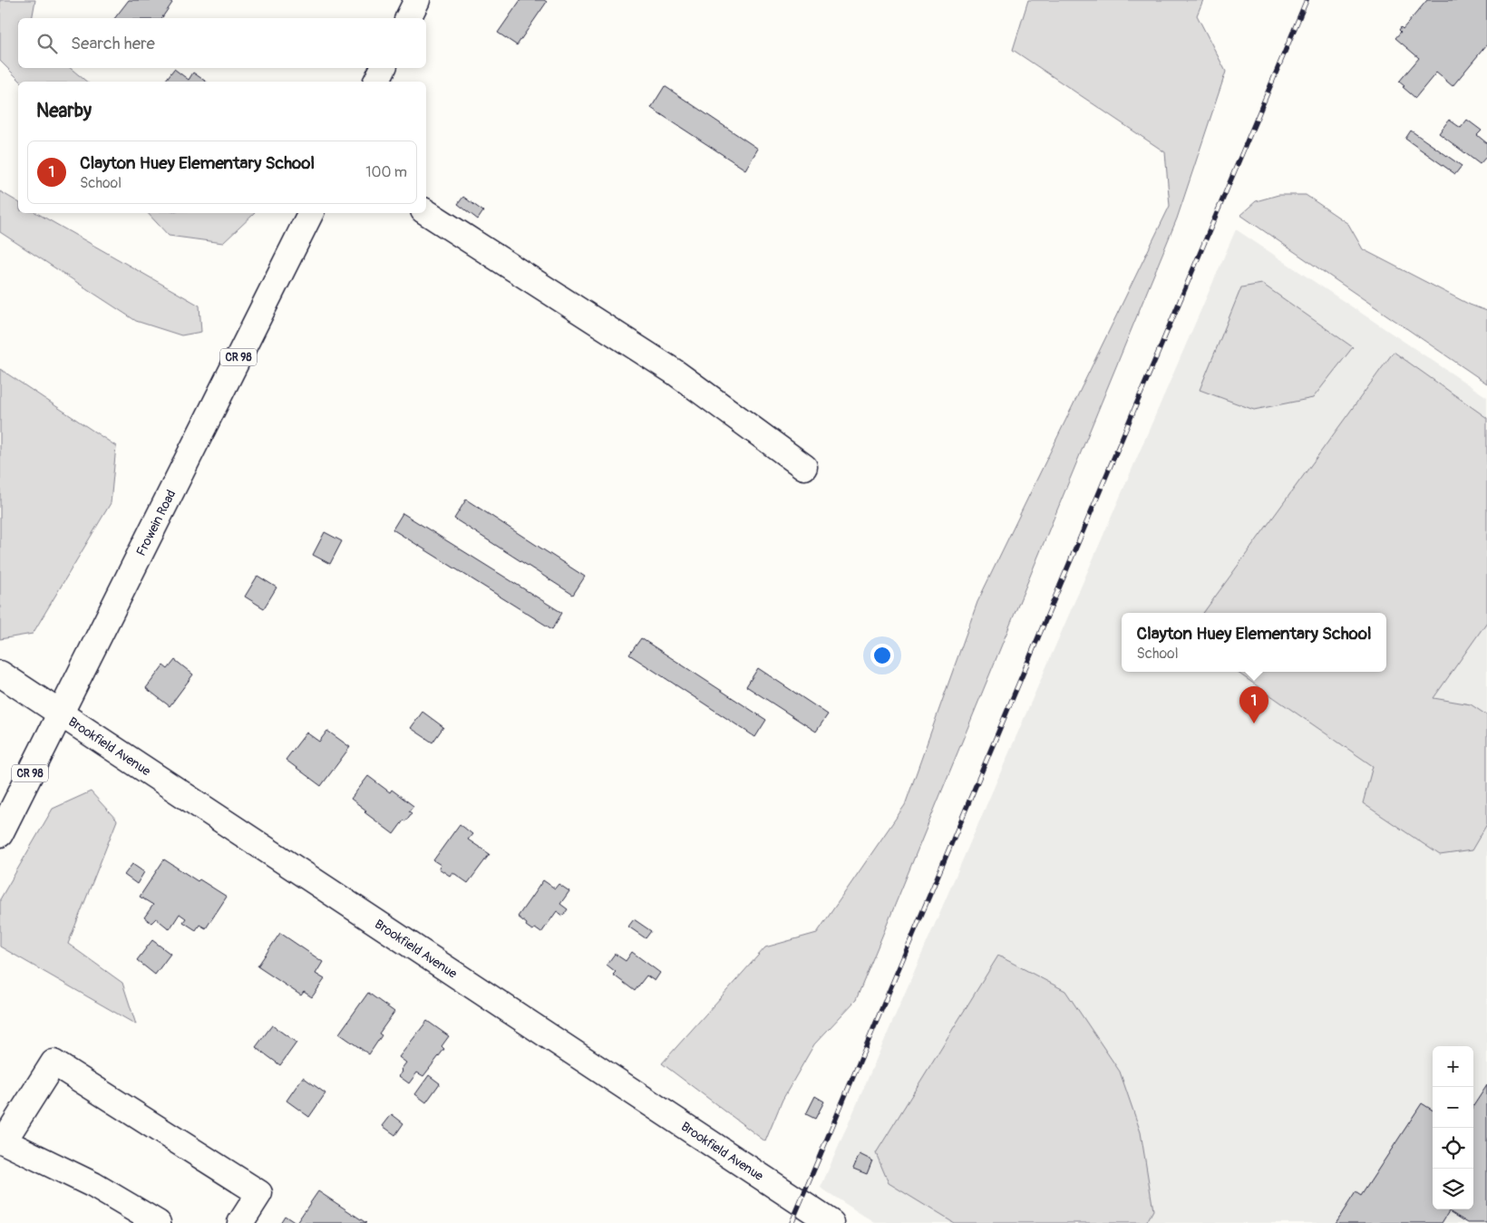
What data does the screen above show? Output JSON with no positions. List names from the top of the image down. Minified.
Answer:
{"streets":{"main road":["CR 98","Frowein Road","Brookfield Avenue"]},"crossings":[["Frowein Road","Brookfield Avenue"]],"page":{"search":"Search here","heading":"Nearby","list":[{"mark":"1","name":"Clayton Huey Elementary School","note":"School","value":"100 m"}],"popup":["Clayton Huey Elementary School","School"],"pins":"1","map_buttons":["+","−"]}}
